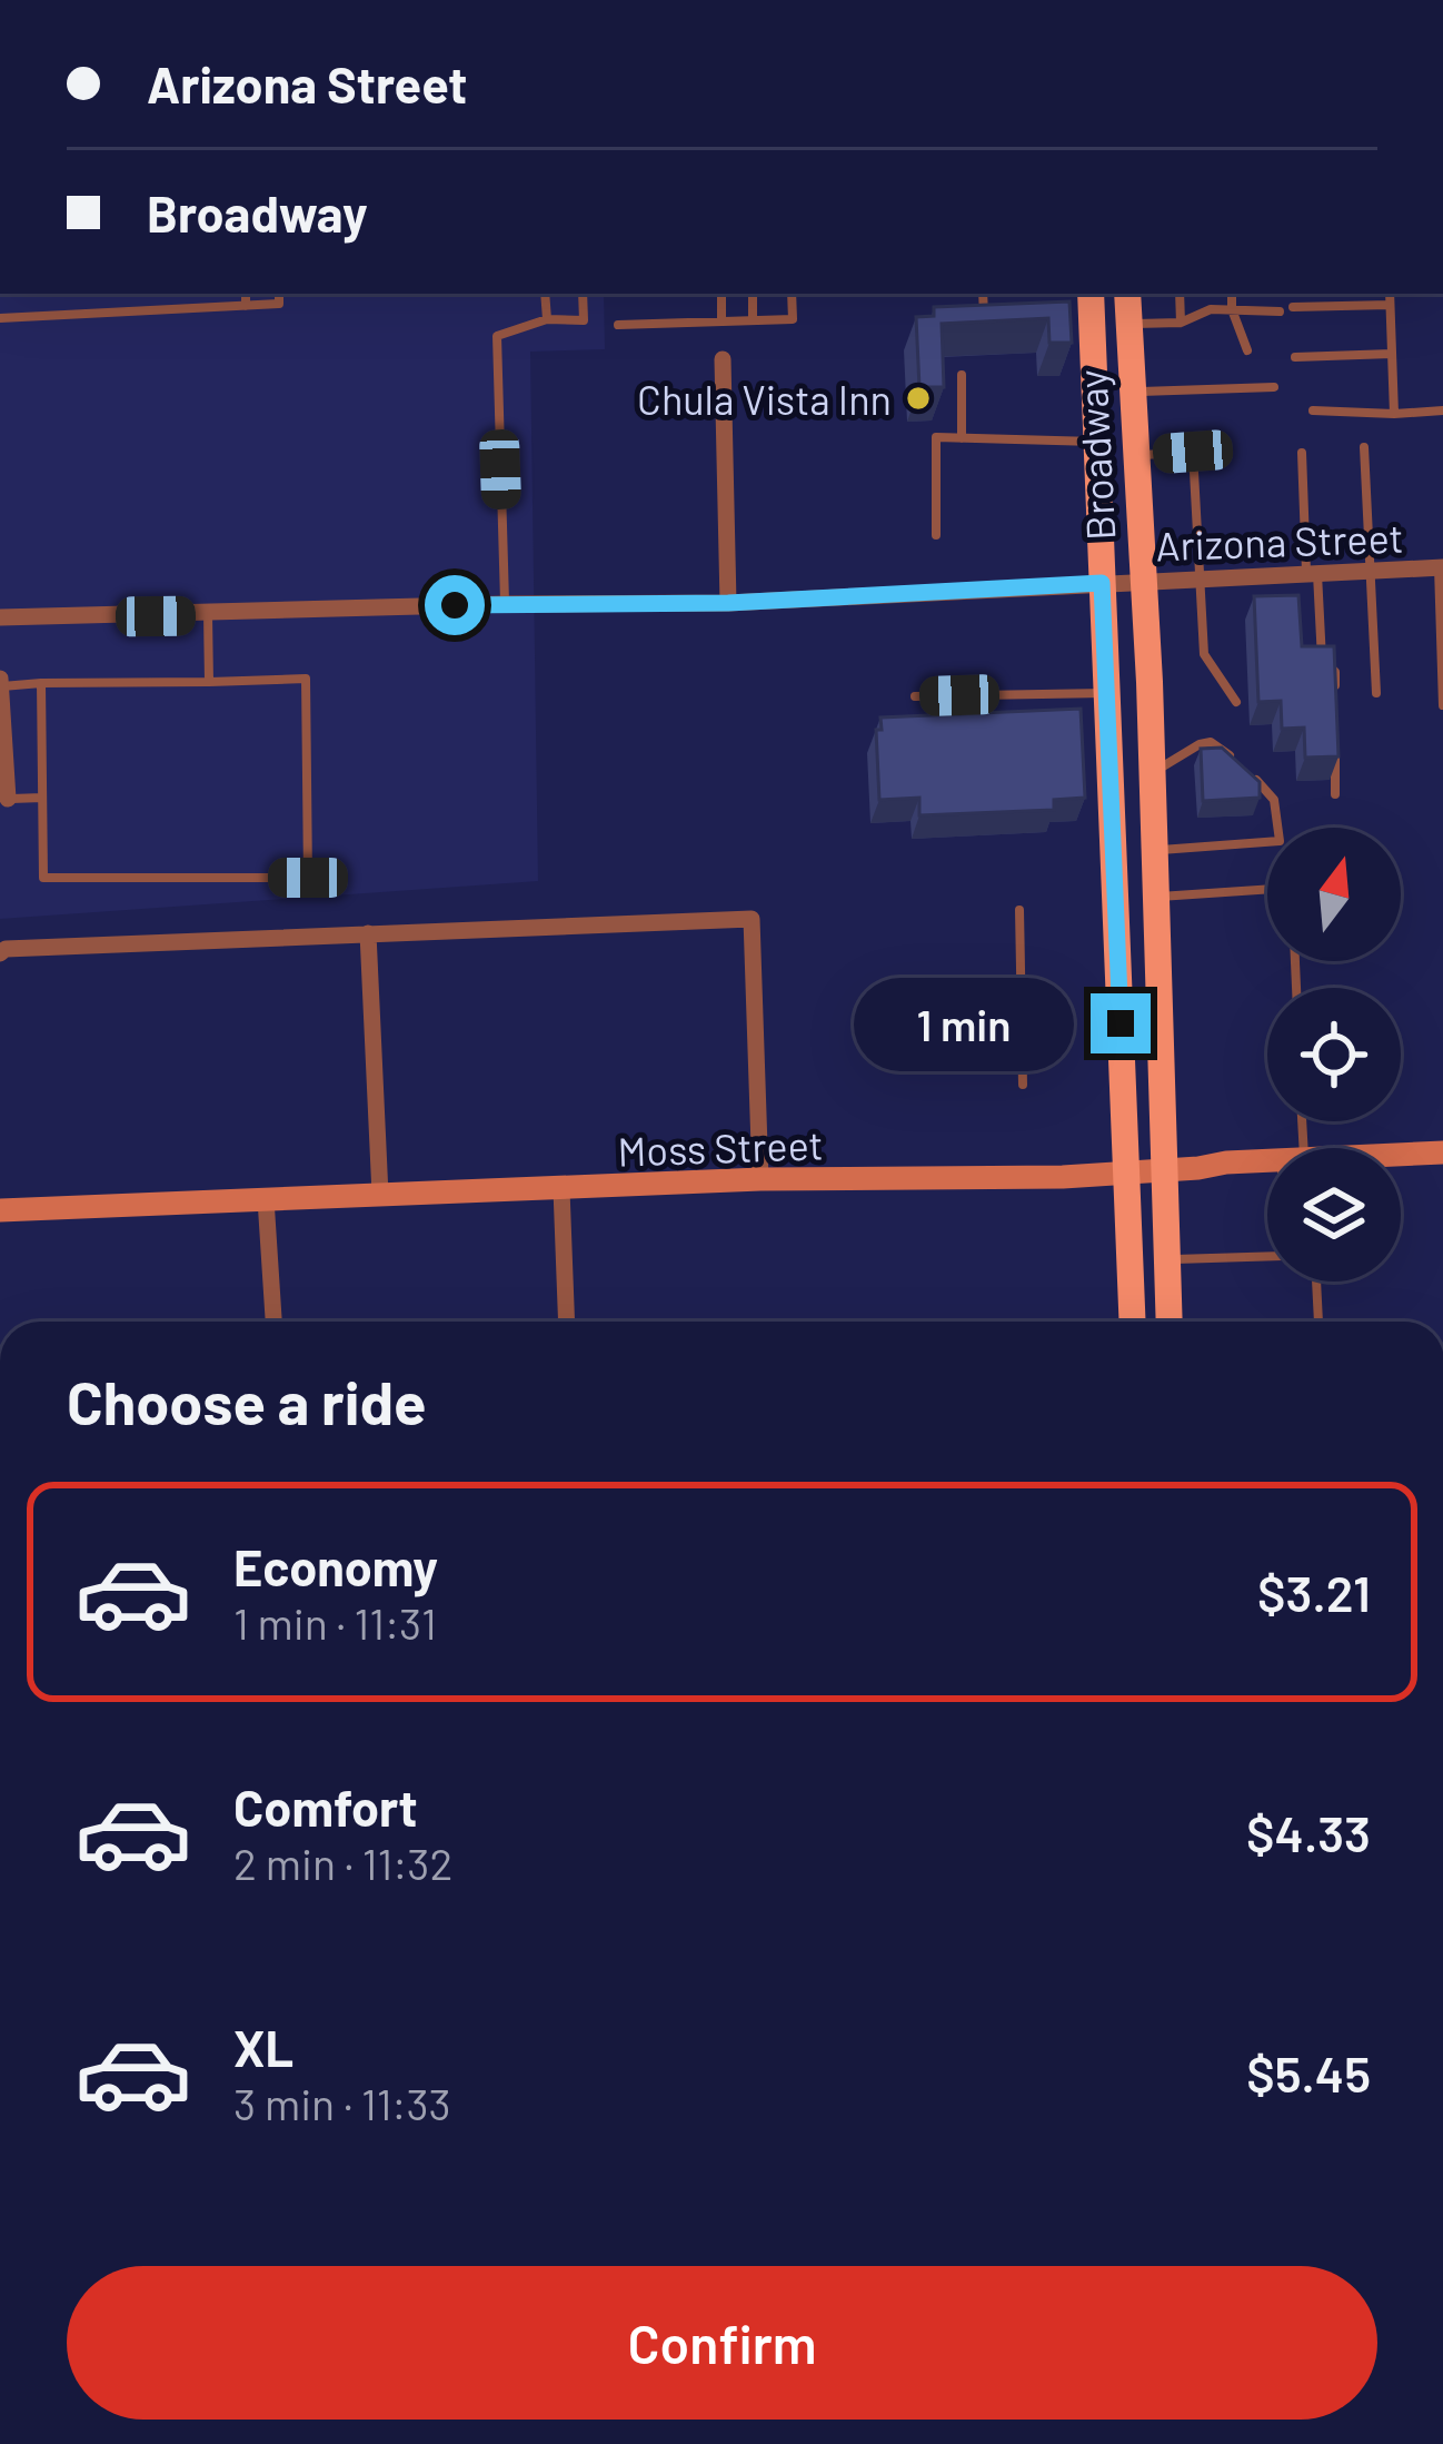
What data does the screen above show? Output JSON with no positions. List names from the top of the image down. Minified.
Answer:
{"streets":{"main road":["Broadway"],"street":["Arizona Street","Moss Street"]},"crossings":[["Broadway","Arizona Street"],["Broadway","Moss Street"]],"places":["Chula Vista Inn"],"north":"top","page":{"banner":["Arizona Street","Broadway"],"bubble":"1 min","heading":"Choose a ride","list":[{"name":"Economy","note":"1 min · 11:31","value":"$3.21"},{"name":"Comfort","note":"2 min · 11:32","value":"$4.33"},{"name":"XL","note":"3 min · 11:33","value":"$5.45"}],"buttons":"Confirm"}}
